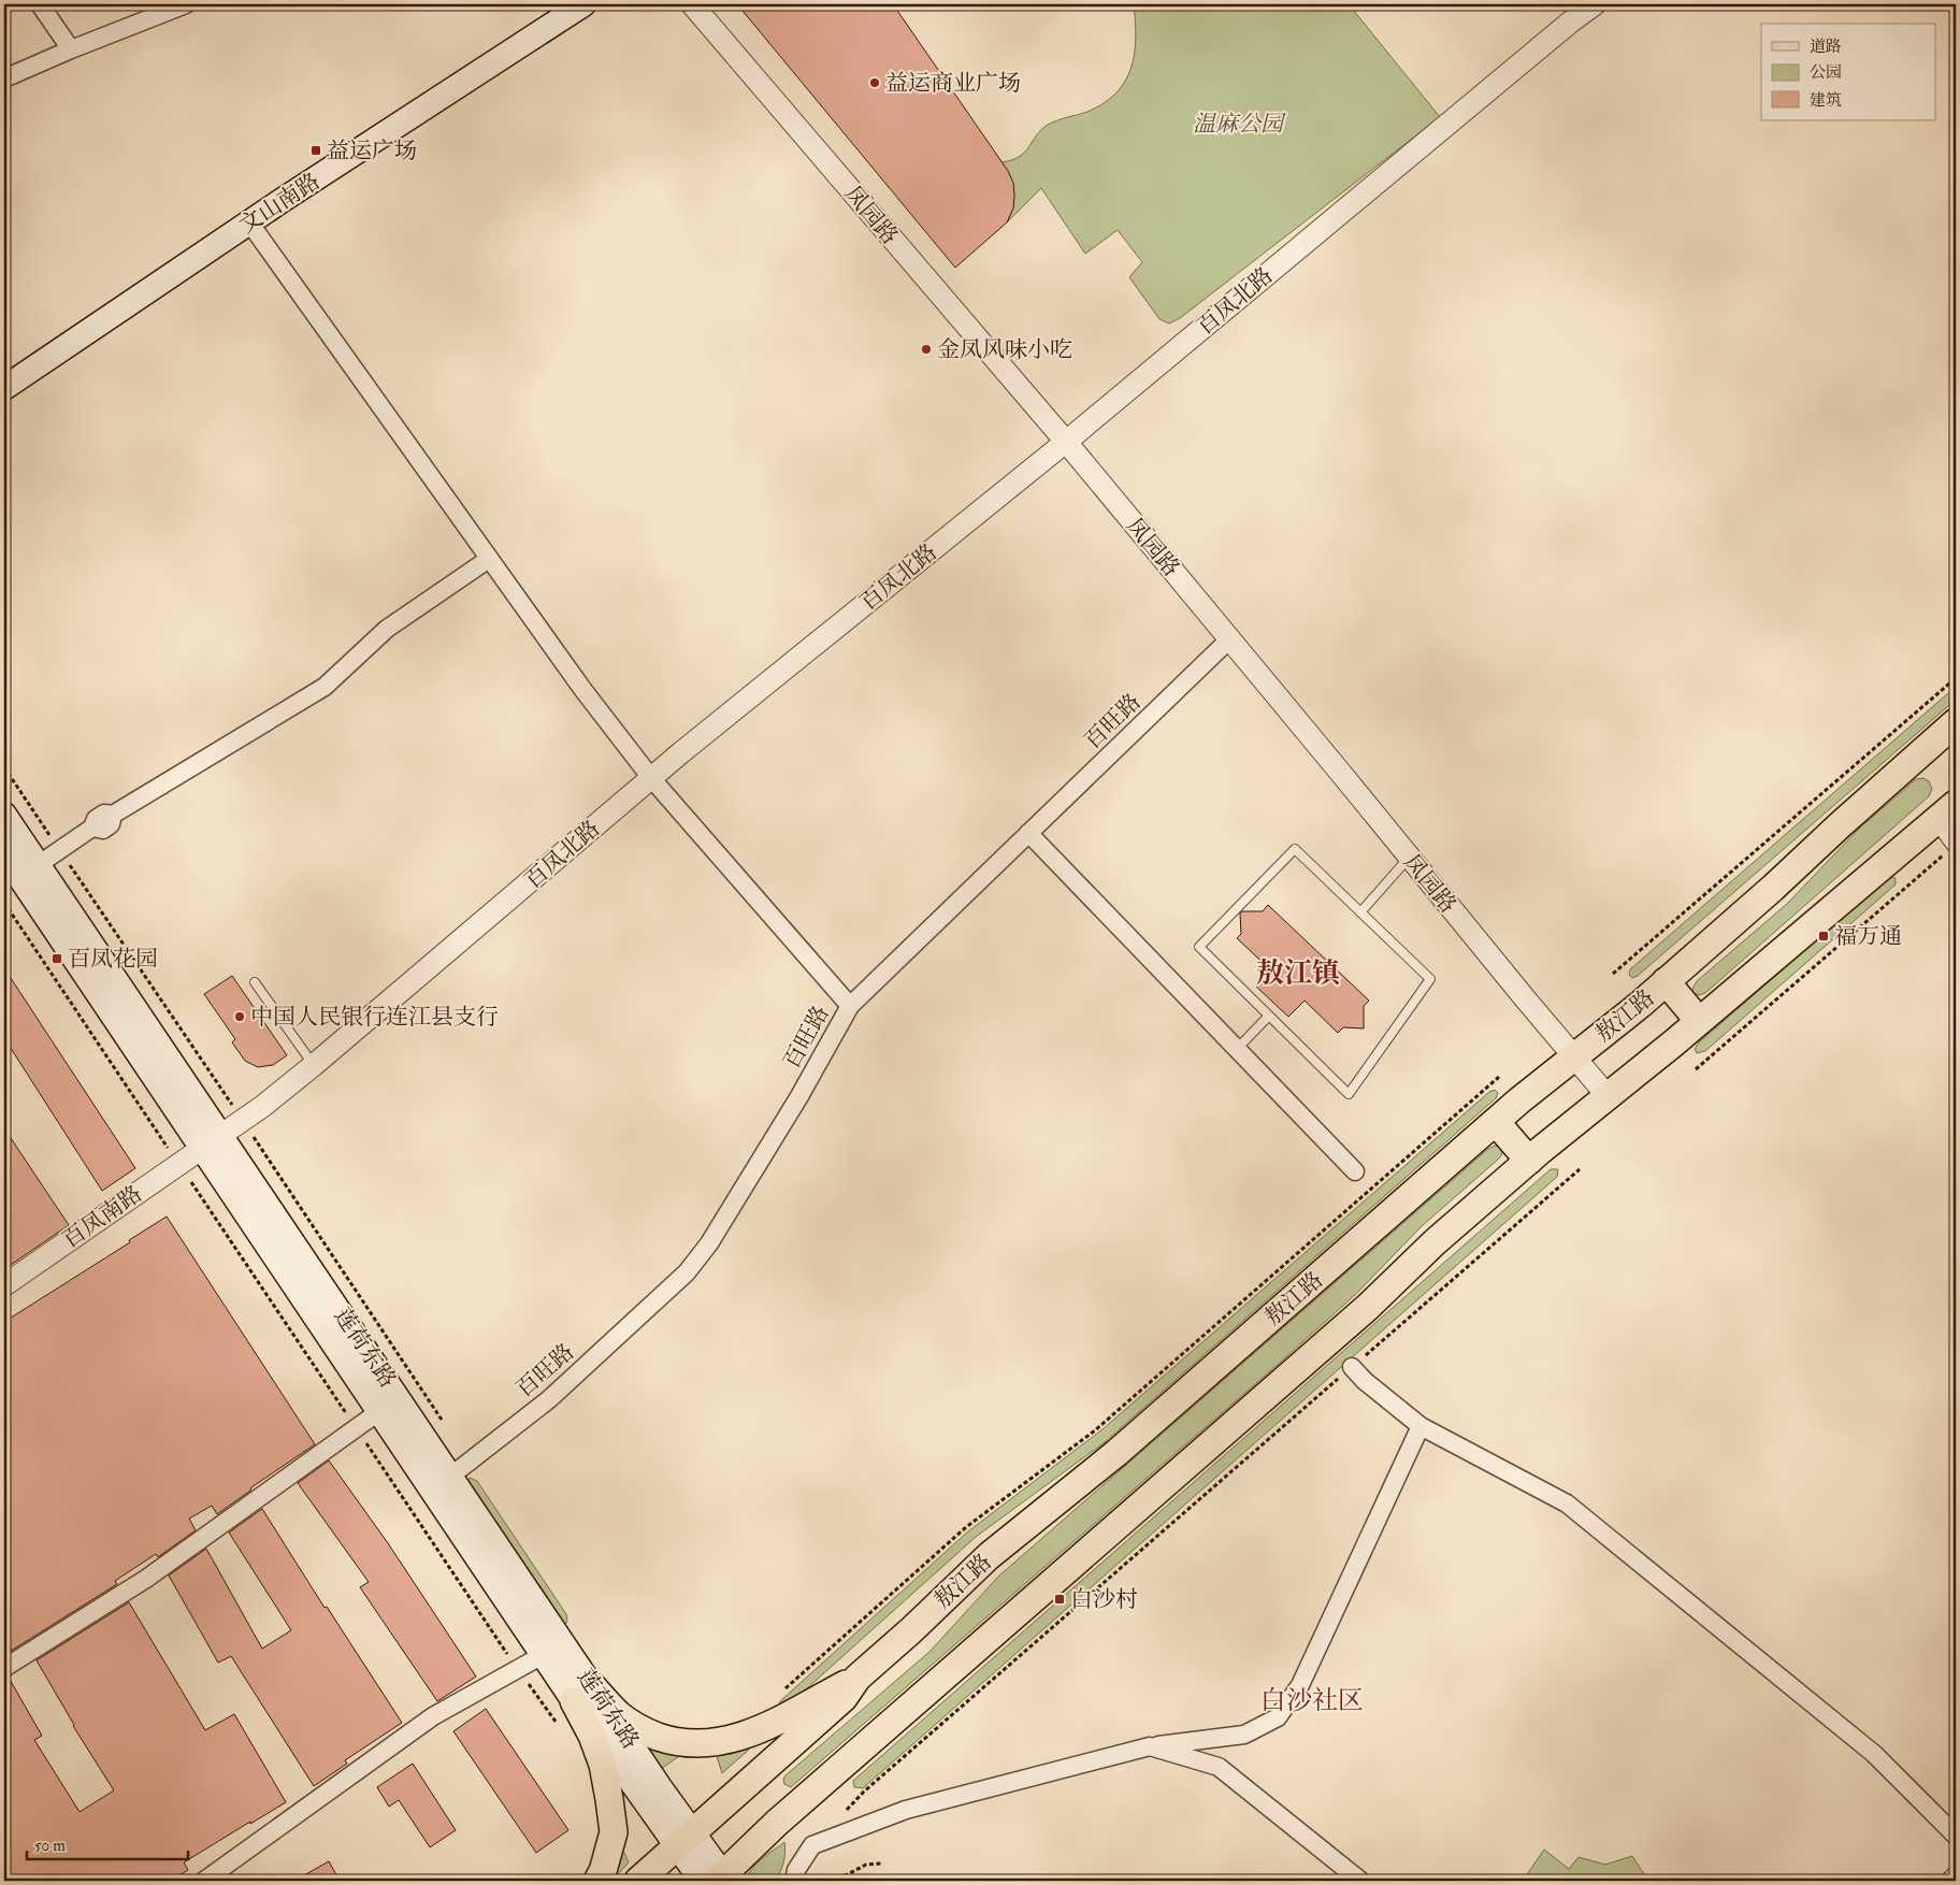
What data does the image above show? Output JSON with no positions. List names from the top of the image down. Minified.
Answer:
{"streets":{"main road":["文山南路","敖江路","莲荷东路"],"street":["凤园路","百凤北路","百旺路","百凤南路"]},"crossings":[["凤园路","百凤北路"],["凤园路","百旺路"],["凤园路","敖江路"],["百凤北路","百凤南路"],["百凤北路","莲荷东路"],["百旺路","莲荷东路"],["敖江路","莲荷东路"],["百凤南路","莲荷东路"]],"districts":["敖江镇","白沙社区"],"parks":["温麻公园"],"places":{"other":["益运商业广场","金凤风味小吃","中国人民银行连江县支行"],"transit":["益运广场","福万通","百凤花园","白沙村"]},"legend":["道路","公园","建筑"],"scale_bar":"50 m"}
